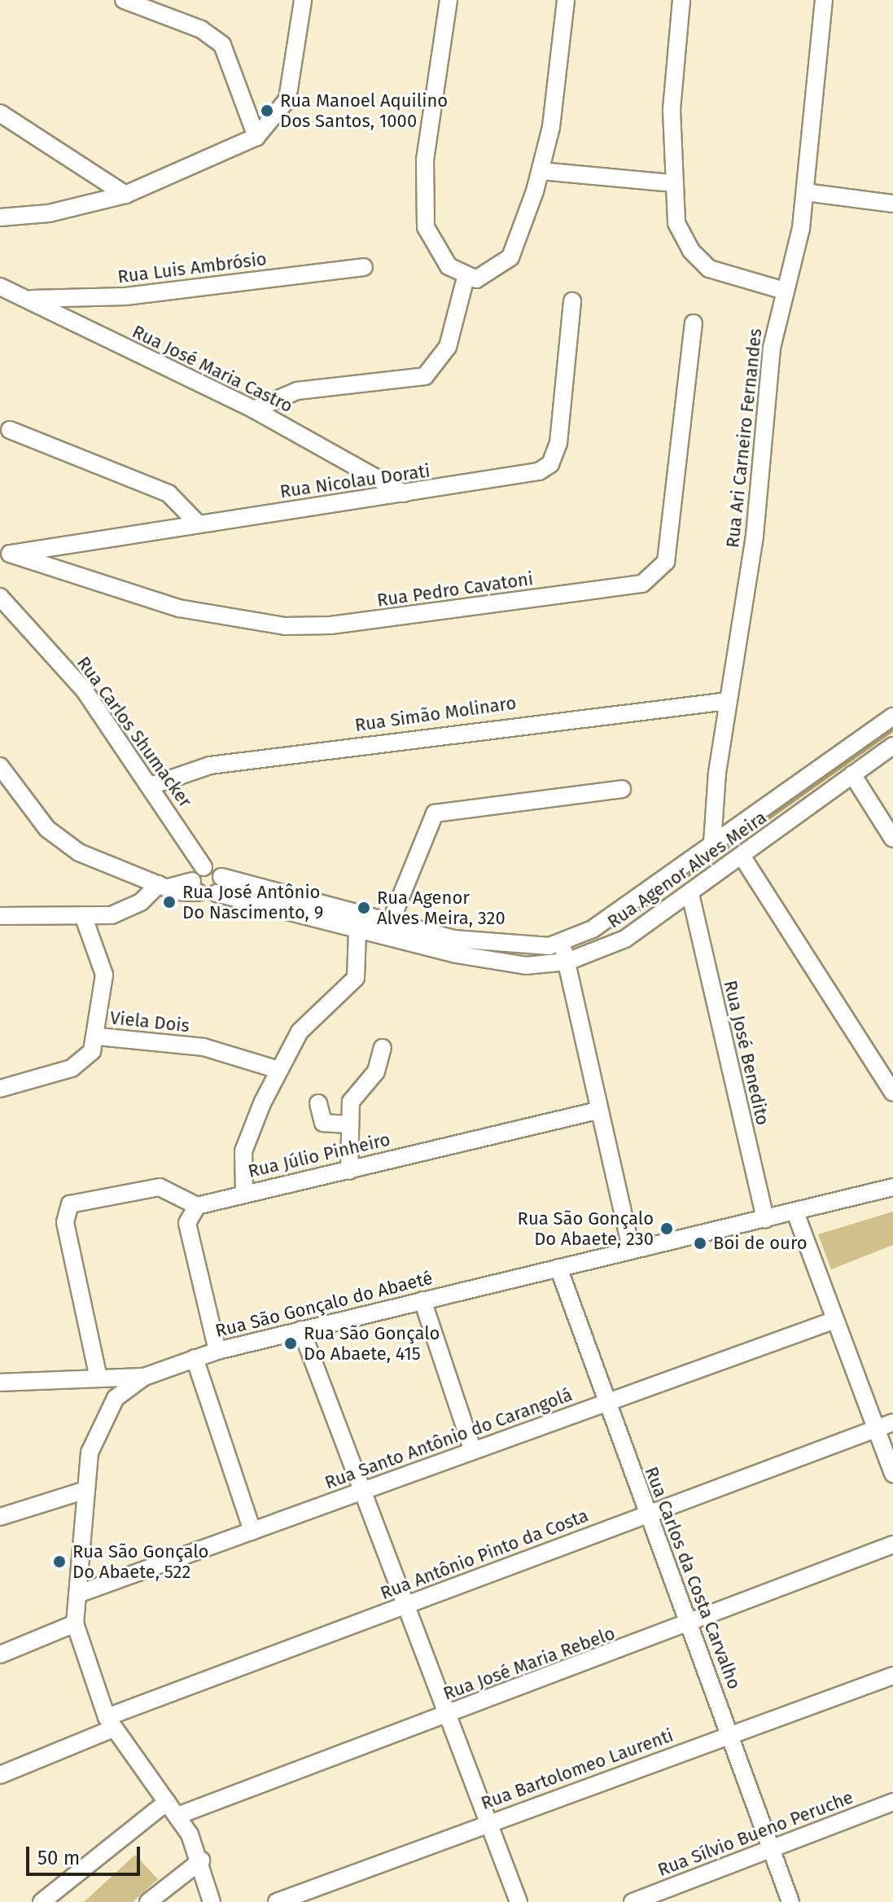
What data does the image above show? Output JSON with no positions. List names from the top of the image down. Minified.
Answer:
{"streets":{"street":["Rua Luis Ambrósio","Rua José Maria Castro","Rua Ari Carneiro Fernandes","Rua Nicolau Dorati","Rua Pedro Cavatoni","Rua Simão Molinaro","Rua Carlos Shumacker","Rua Agenor Alves Meira","Viela Dois","Rua José Benedito","Rua Júlio Pinheiro","Rua São Gonçalo do Abaeté","Rua Santo Antônio do Carangolá","Rua Antônio Pinto da Costa","Rua Carlos da Costa Carvalho","Rua José Maria Rebelo","Rua Bartolomeo Laurenti","Rua Sílvio Bueno Peruche"]},"crossings":[["Rua Luis Ambrósio","Rua José Maria Castro"],["Rua José Maria Castro","Rua Nicolau Dorati"],["Rua Ari Carneiro Fernandes","Rua Simão Molinaro"],["Rua Ari Carneiro Fernandes","Rua Agenor Alves Meira"],["Rua Nicolau Dorati","Rua Pedro Cavatoni"],["Rua Simão Molinaro","Rua Carlos Shumacker"],["Rua Agenor Alves Meira","Rua José Benedito"],["Rua José Benedito","Rua São Gonçalo do Abaeté"],["Rua São Gonçalo do Abaeté","Rua Santo Antônio do Carangolá"],["Rua São Gonçalo do Abaeté","Rua Antônio Pinto da Costa"],["Rua São Gonçalo do Abaeté","Rua Carlos da Costa Carvalho"],["Rua São Gonçalo do Abaeté","Rua José Maria Rebelo"],["Rua Santo Antônio do Carangolá","Rua Carlos da Costa Carvalho"],["Rua Antônio Pinto da Costa","Rua Carlos da Costa Carvalho"],["Rua Carlos da Costa Carvalho","Rua José Maria Rebelo"],["Rua Carlos da Costa Carvalho","Rua Bartolomeo Laurenti"],["Rua Carlos da Costa Carvalho","Rua Sílvio Bueno Peruche"]],"places":["Rua Manoel Aquilino Dos Santos, 1000","Rua José Antônio Do Nascimento, 9","Rua Agenor Alves Meira, 320","Rua São Gonçalo Do Abaete, 230","Boi de ouro","Rua São Gonçalo Do Abaete, 415","Rua São Gonçalo Do Abaete, 522"],"scale_bar":"50 m"}
